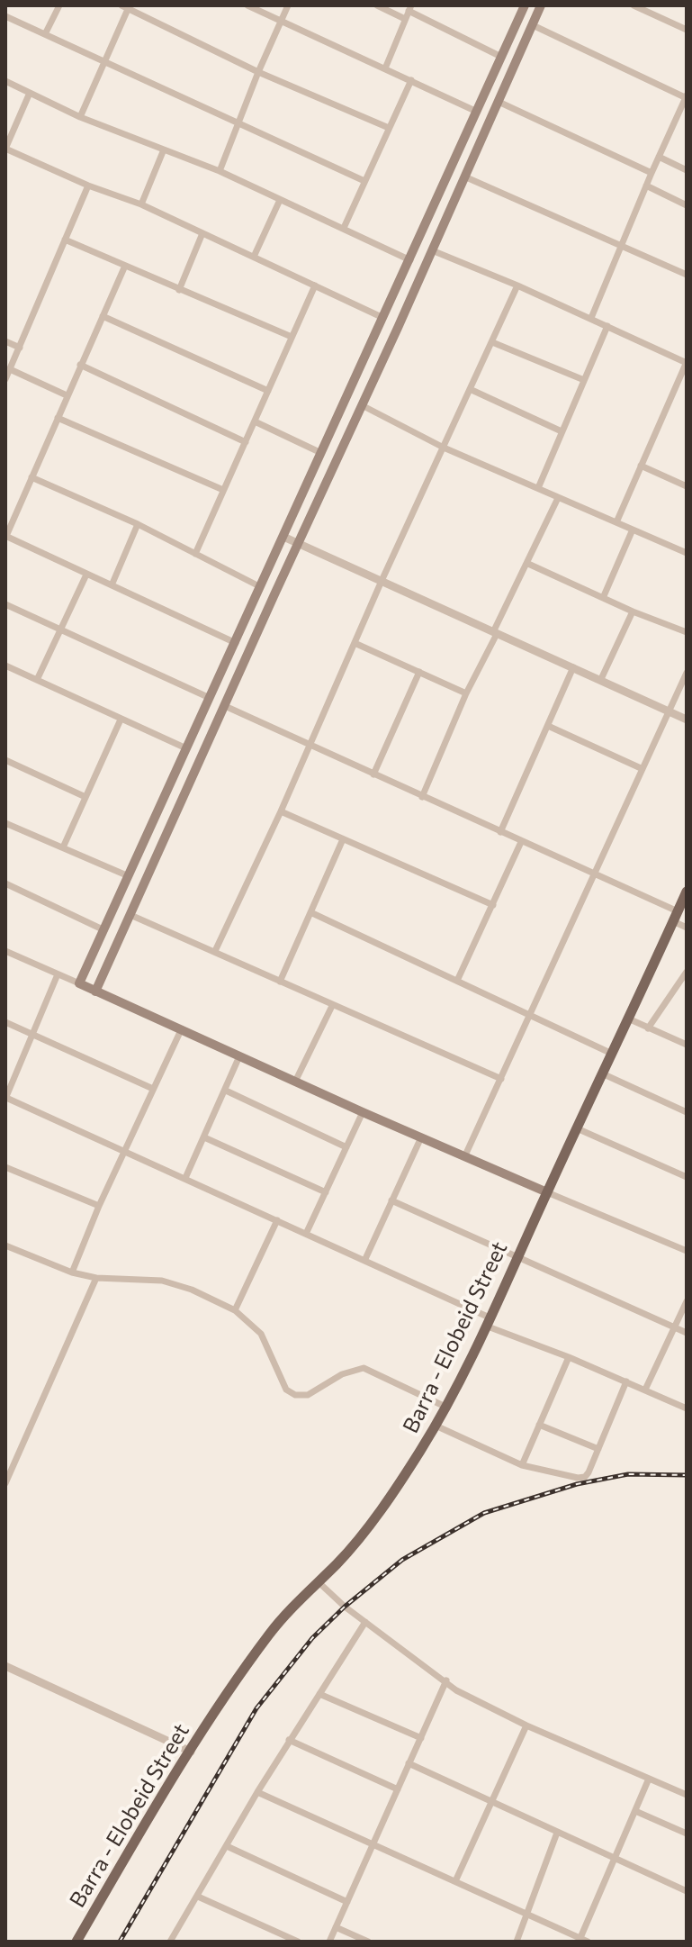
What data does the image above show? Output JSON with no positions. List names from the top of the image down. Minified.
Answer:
{"streets":{"main road":["Barra - Elobeid Street"]}}
